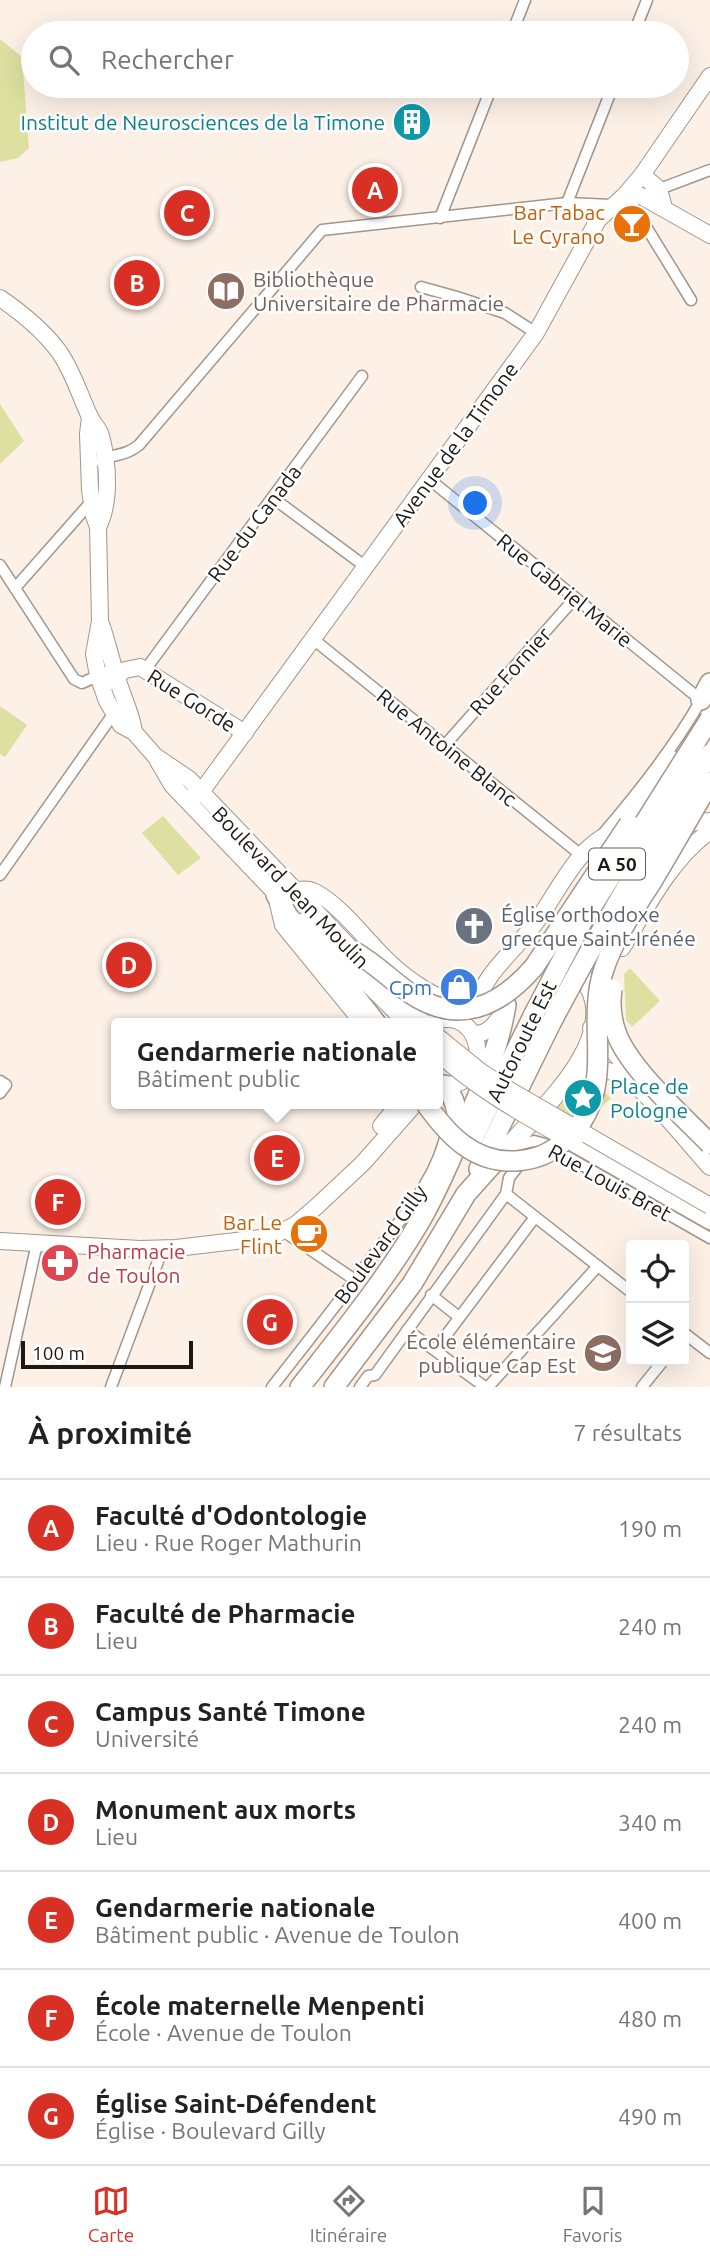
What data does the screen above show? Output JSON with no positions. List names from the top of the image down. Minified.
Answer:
{"streets":{"highway":["A 50","Autoroute Est"],"main road":["Avenue de la Timone","Rue Gorde","Boulevard Jean Moulin"],"street":["Rue du Canada","Rue Gabriel Marie","Rue Fornier","Rue Antoine Blanc","Rue Louis Bret","Boulevard Gilly"]},"crossings":[["Avenue de la Timone","Rue Gabriel Marie"],["Avenue de la Timone","Rue Gorde"],["Avenue de la Timone","Rue Antoine Blanc"],["Avenue de la Timone","Boulevard Jean Moulin"],["Rue du Canada","Rue Gorde"],["Rue Gabriel Marie","Rue Fornier"],["Rue Fornier","Rue Antoine Blanc"],["Rue Gorde","Boulevard Jean Moulin"]],"places":{"building":["Institut de Neurosciences de la Timone"],"bar":["Bar Tabac Le Cyrano"],"library":["Bibliothèque Universitaire de Pharmacie"],"church":["Église orthodoxe grecque Saint-Irénée"],"shop":["Cpm"],"place":["Place de Pologne"],"cafe":["Bar Le Flint"],"pharmacy":["Pharmacie de Toulon"],"school or university":["École élémentaire publique Cap Est"]},"scale_bar":"100 m","page":{"search":"Rechercher","pins":["A","C","B","D","E","F","G"],"popup":["Gendarmerie nationale","Bâtiment public"],"scale":"100 m","heading":["À proximité","7 résultats"],"list":[{"mark":"A","name":"Faculté d'Odontologie","note":"Lieu · Rue Roger Mathurin","value":"190 m"},{"mark":"B","name":"Faculté de Pharmacie","note":"Lieu","value":"240 m"},{"mark":"C","name":"Campus Santé Timone","note":"Université","value":"240 m"},{"mark":"D","name":"Monument aux morts","note":"Lieu","value":"340 m"},{"mark":"E","name":"Gendarmerie nationale","note":"Bâtiment public · Avenue de Toulon","value":"400 m"},{"mark":"F","name":"École maternelle Menpenti","note":"École · Avenue de Toulon","value":"480 m"},{"mark":"G","name":"Église Saint-Défendent","note":"Église · Boulevard Gilly","value":"490 m"}],"nav":["Carte","Itinéraire","Favoris"]}}
